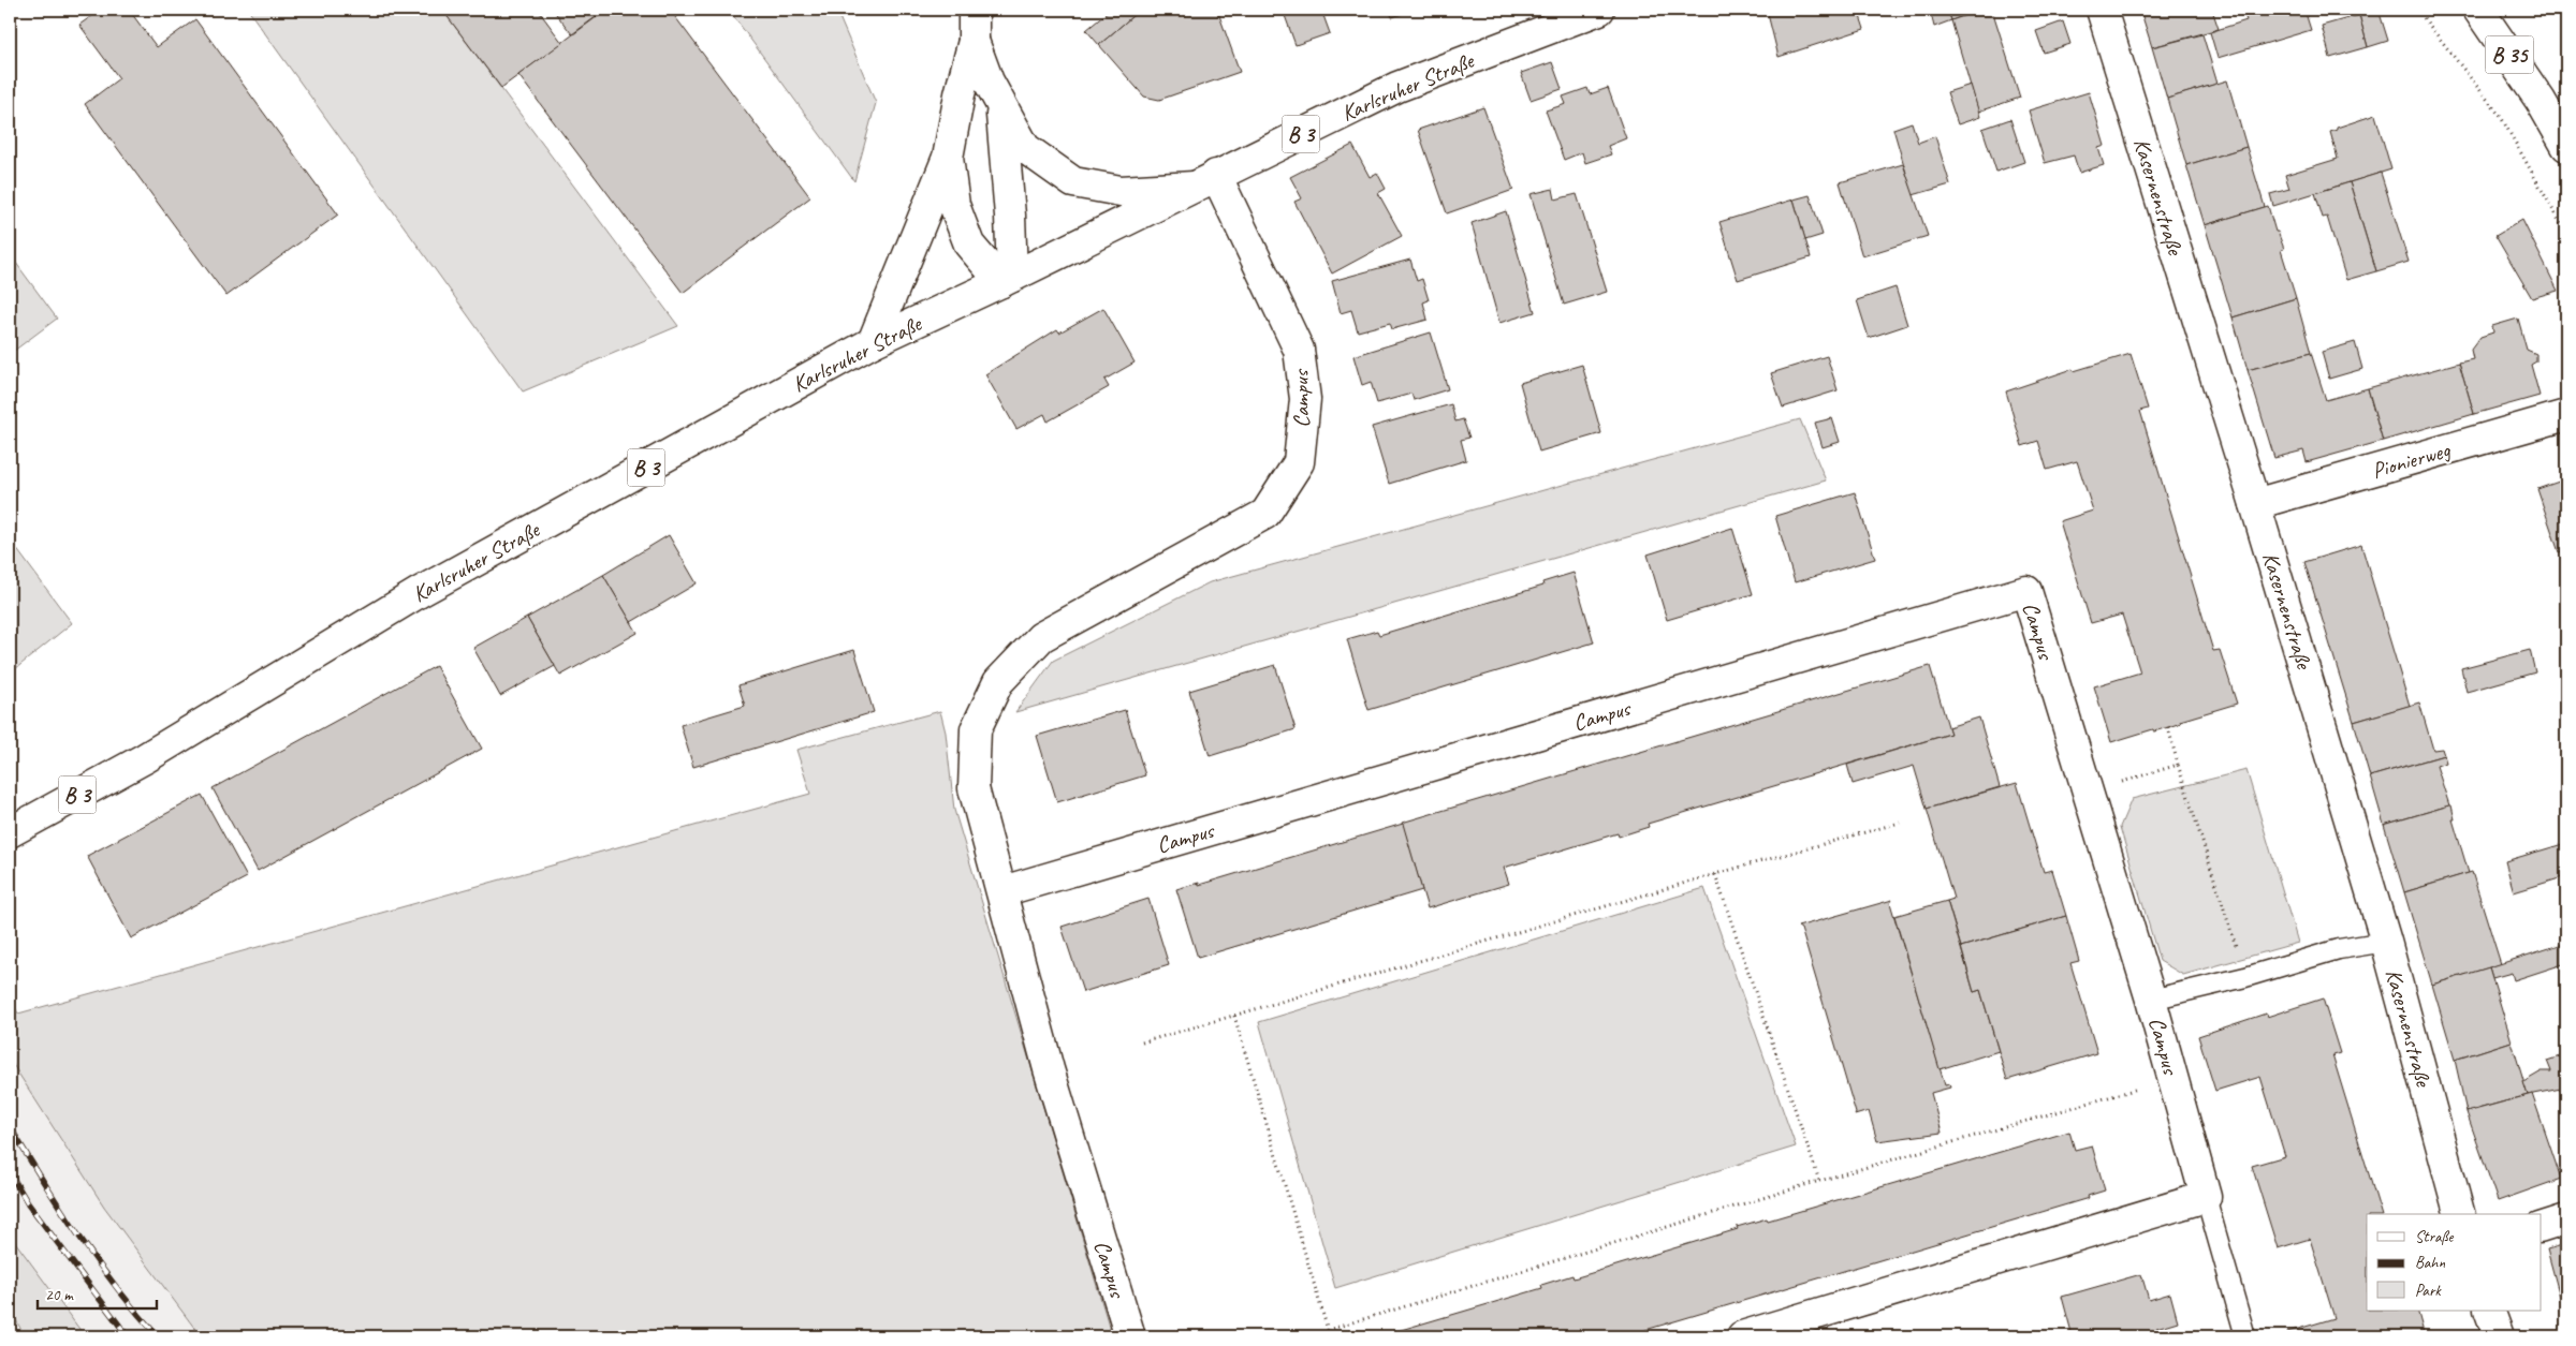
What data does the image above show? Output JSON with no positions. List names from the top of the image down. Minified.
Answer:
{"streets":{"street":["B 35","Karlsruher Straße","B 3","Kasernenstraße","Campus","Pionierweg"]},"crossings":[["Karlsruher Straße","Campus"],["Kasernenstraße","Pionierweg"]],"legend":["Straße","Bahn","Park"],"scale_bar":"20 m"}
